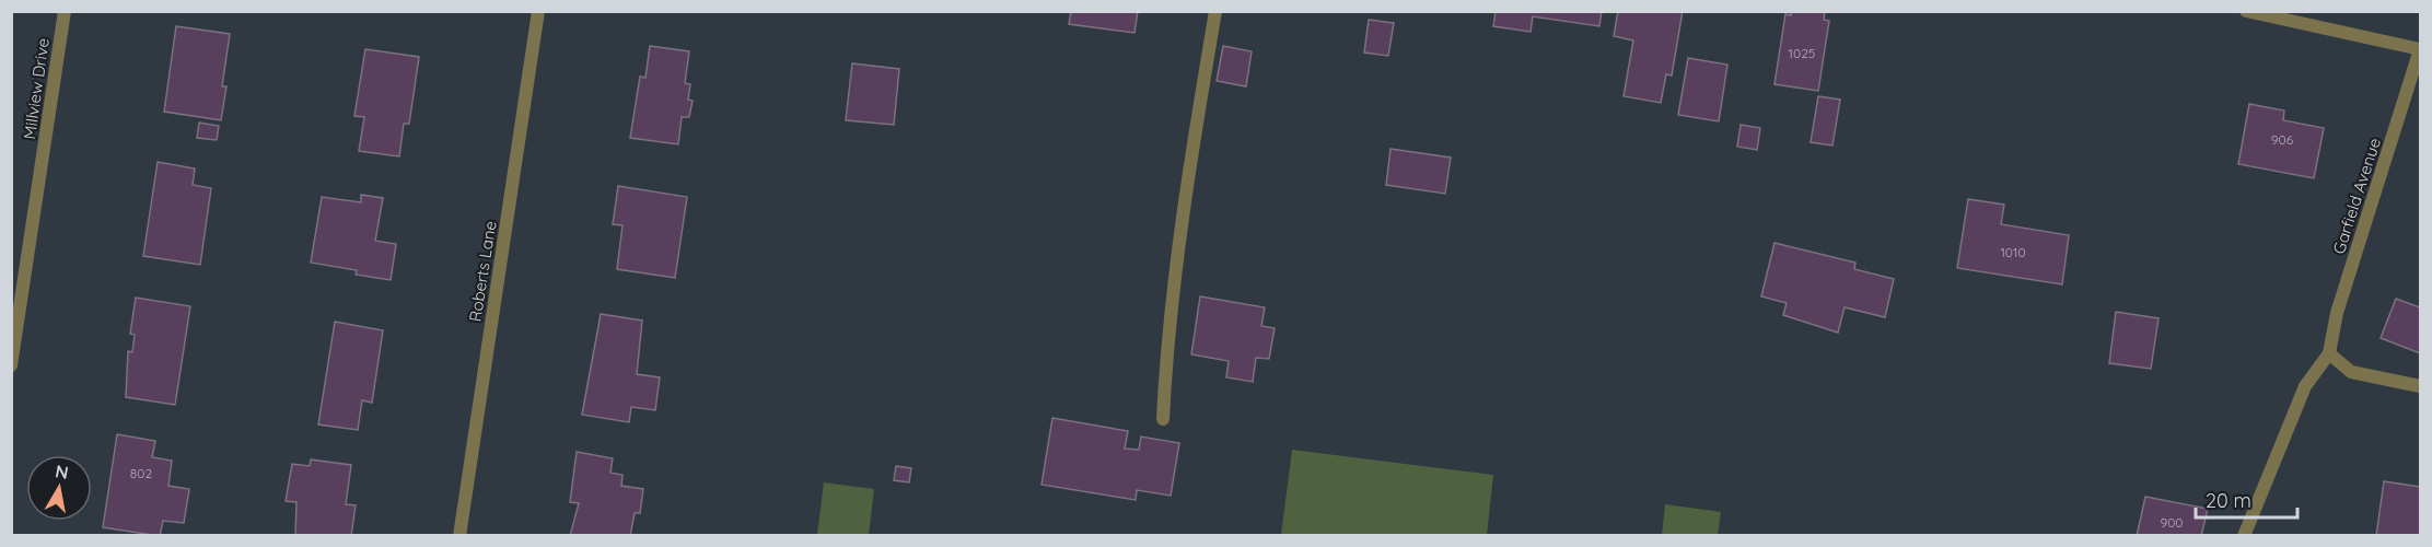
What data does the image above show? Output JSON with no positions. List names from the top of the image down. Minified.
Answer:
{"streets":{"street":["Millview Drive","Garfield Avenue","Roberts Lane"]},"house_numbers":["1025","906","1010","802","900"],"scale_bar":"20 m","north":"top"}
